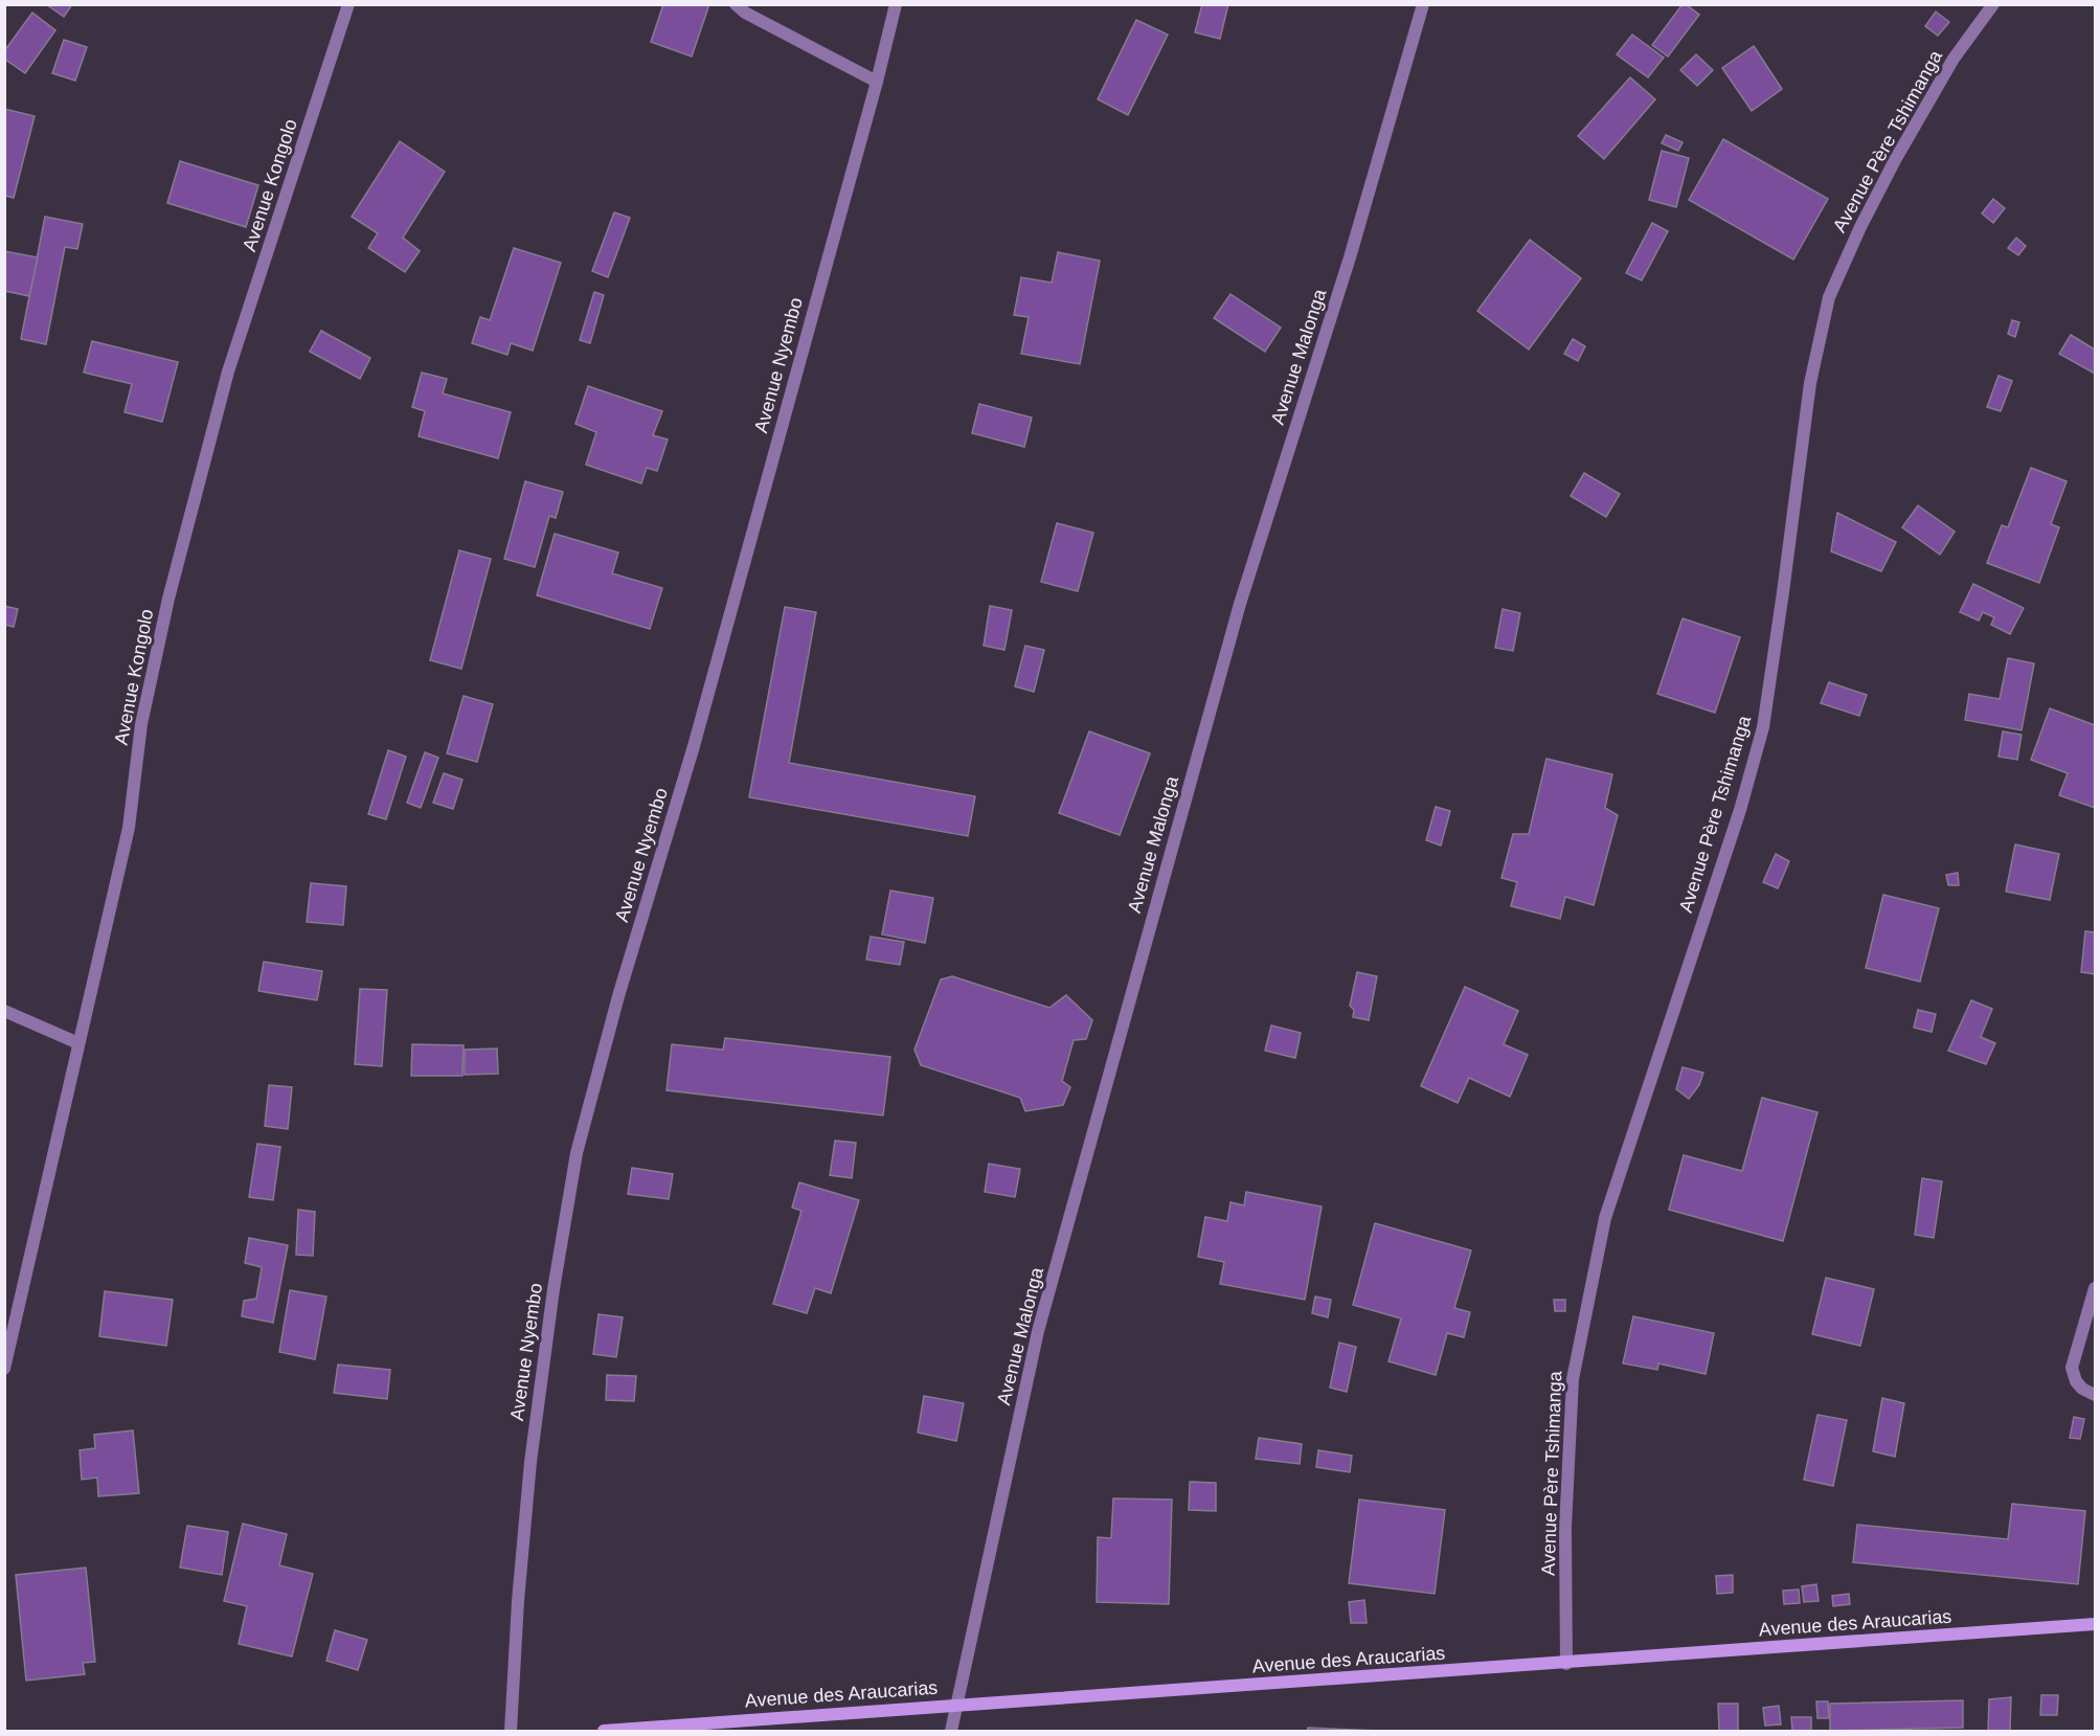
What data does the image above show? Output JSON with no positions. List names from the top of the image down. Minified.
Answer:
{"streets":{"street":["Avenue Père Tshimanga","Avenue Kongolo","Avenue Malonga","Avenue Nyembo","Avenue des Araucarias"]},"crossings":[["Avenue Père Tshimanga","Avenue des Araucarias"],["Avenue Malonga","Avenue des Araucarias"]]}
